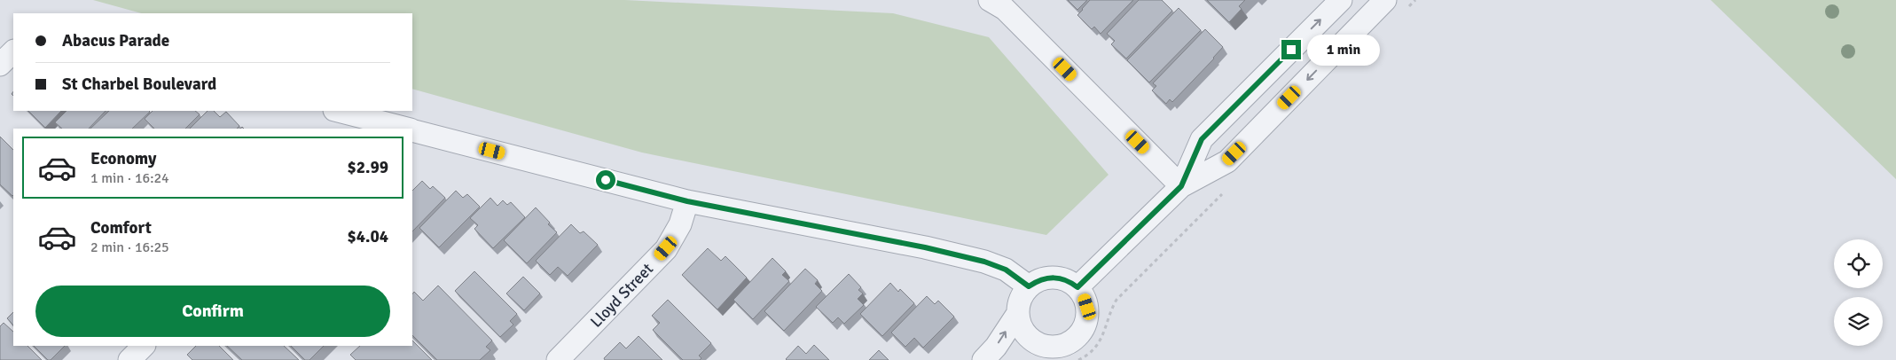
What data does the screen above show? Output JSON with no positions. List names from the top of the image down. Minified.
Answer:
{"streets":{"street":["Lloyd Street"]},"page":{"banner":["Abacus Parade","St Charbel Boulevard"],"bubble":"1 min","list":[{"name":"Economy","note":"1 min · 16:24","value":"$2.99"},{"name":"Comfort","note":"2 min · 16:25","value":"$4.04"}],"buttons":"Confirm"}}
